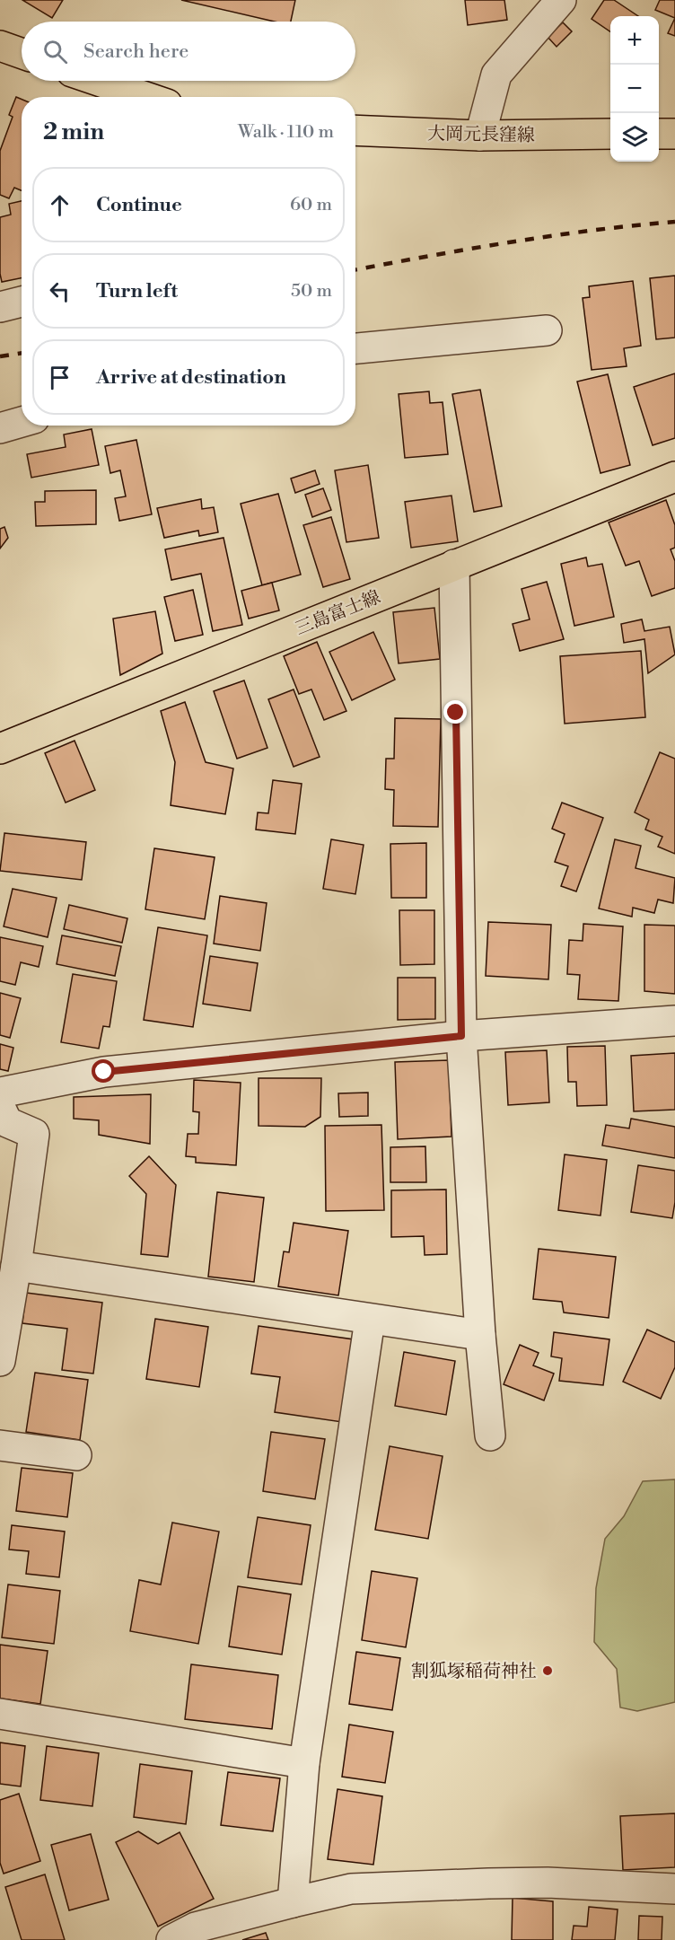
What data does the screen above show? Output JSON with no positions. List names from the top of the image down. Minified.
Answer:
{"streets":{"main road":["大岡元長窪線","三島富士線"]},"places":["割狐塚稲荷神社"],"page":{"map_buttons":["+","−"],"search":"Search here","heading":["2 min","Walk · 110 m"],"list":[["Continue","60 m"],["Turn left","50 m"],"Arrive at destination"]}}
